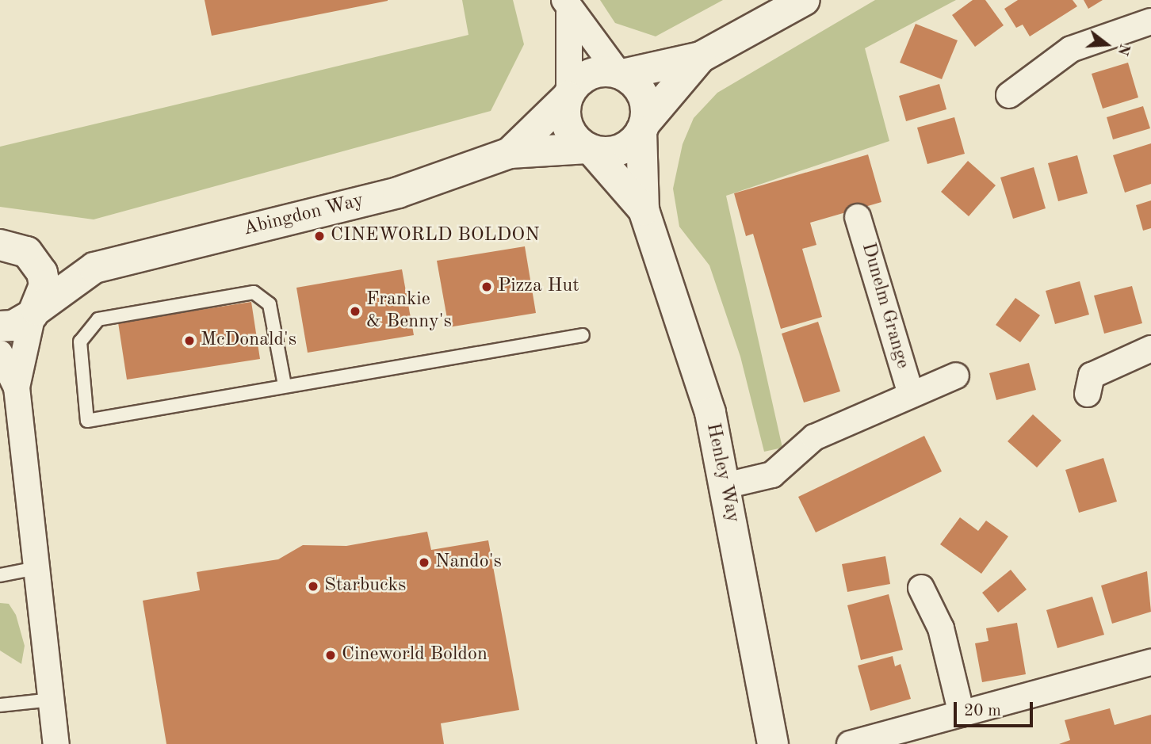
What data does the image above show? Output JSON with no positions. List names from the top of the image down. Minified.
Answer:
{"streets":{"main road":["Abingdon Way","Henley Way"],"street":["Dunelm Grange"]},"crossings":[["Abingdon Way","Henley Way"],["Dunelm Grange","Henley Way"]],"places":["CINEWORLD BOLDON","Pizza Hut","Frankie & Benny's","McDonald's","Nando's","Starbucks","Cineworld Boldon"],"scale_bar":"20 m","north":"right"}
